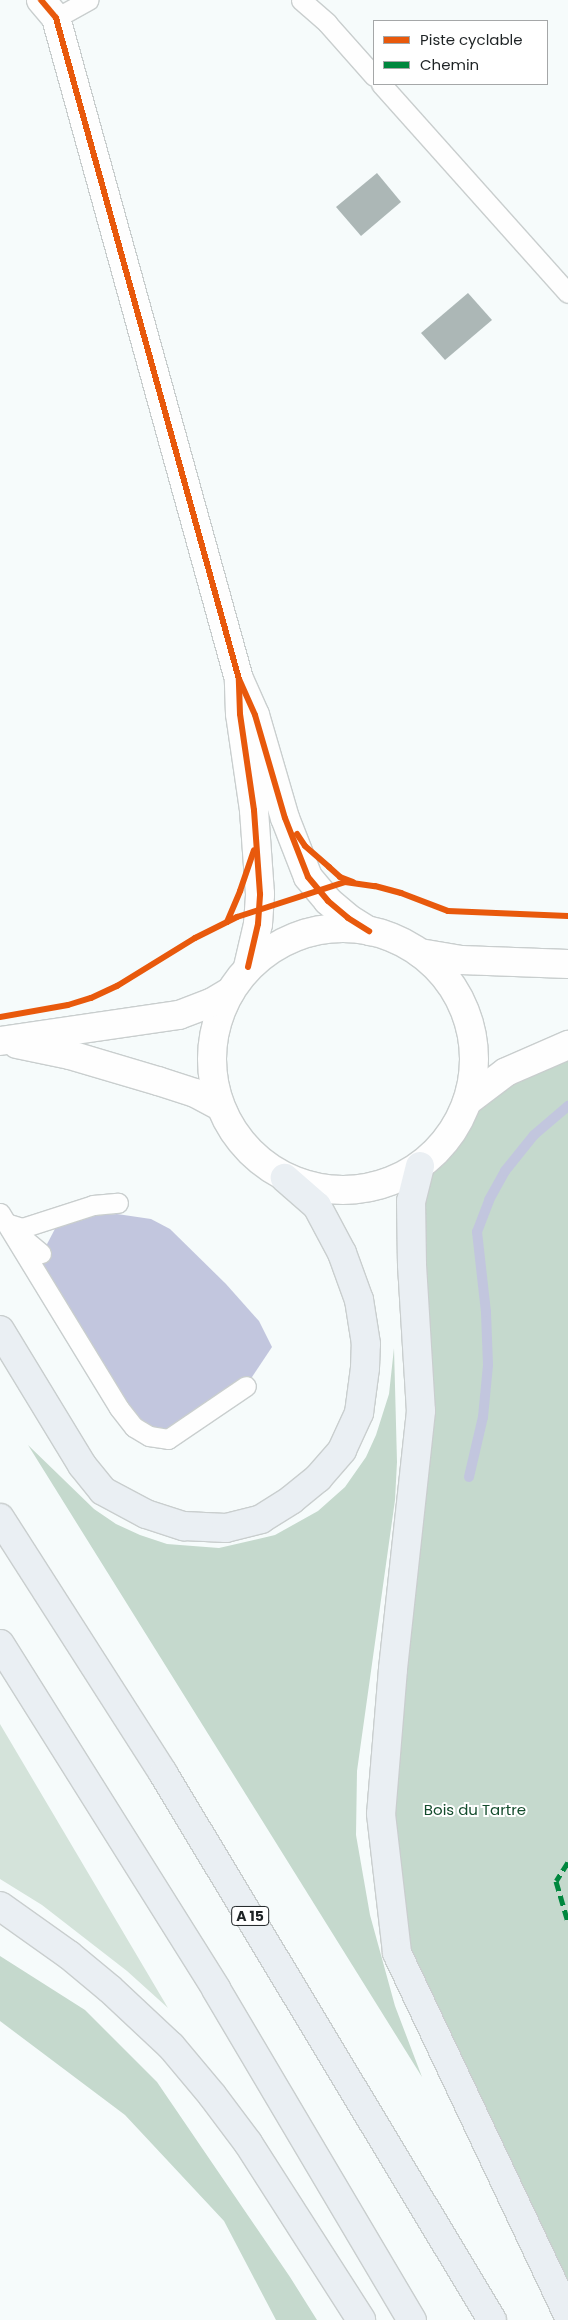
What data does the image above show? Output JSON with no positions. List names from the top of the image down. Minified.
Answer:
{"streets":{"highway":["A 15"]},"parks":["Bois du Tartre"],"legend":["Piste cyclable","Chemin"]}
